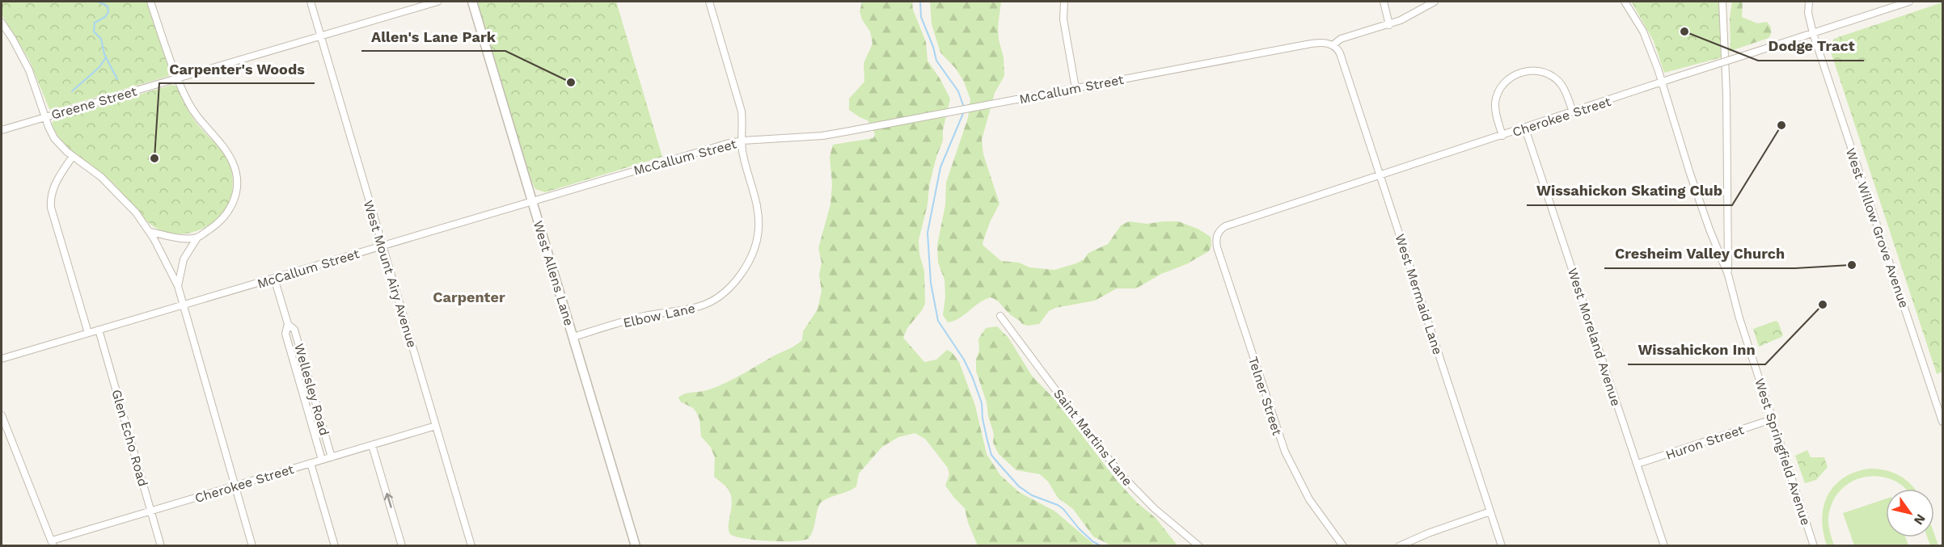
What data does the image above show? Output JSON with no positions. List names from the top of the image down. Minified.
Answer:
{"streets":{"street":["McCallum Street","Greene Street","Cherokee Street","West Willow Grove Avenue","West Allens Lane","West Mount Airy Avenue","West Mermaid Lane","Elbow Lane","West Moreland Avenue","Wellesley Road","Telner Street","Saint Martins Lane","Glen Echo Road","Huron Street","West Springfield Avenue"]},"crossings":[["McCallum Street","West Allens Lane"],["McCallum Street","West Mount Airy Avenue"],["McCallum Street","West Mermaid Lane"],["McCallum Street","Elbow Lane"],["McCallum Street","Wellesley Road"],["McCallum Street","Glen Echo Road"],["Greene Street","West Mount Airy Avenue"],["Cherokee Street","West Willow Grove Avenue"],["Cherokee Street","West Mount Airy Avenue"],["Cherokee Street","West Mermaid Lane"],["Cherokee Street","West Moreland Avenue"],["Cherokee Street","Wellesley Road"],["Cherokee Street","Telner Street"],["Cherokee Street","Glen Echo Road"],["Cherokee Street","West Springfield Avenue"],["West Allens Lane","Elbow Lane"],["West Moreland Avenue","Huron Street"],["Huron Street","West Springfield Avenue"]],"districts":["Carpenter"],"places":["Dodge Tract","Allen's Lane Park","Wissahickon Skating Club","Carpenter's Woods","Cresheim Valley Church","Wissahickon Inn"],"north":"bottom right"}
